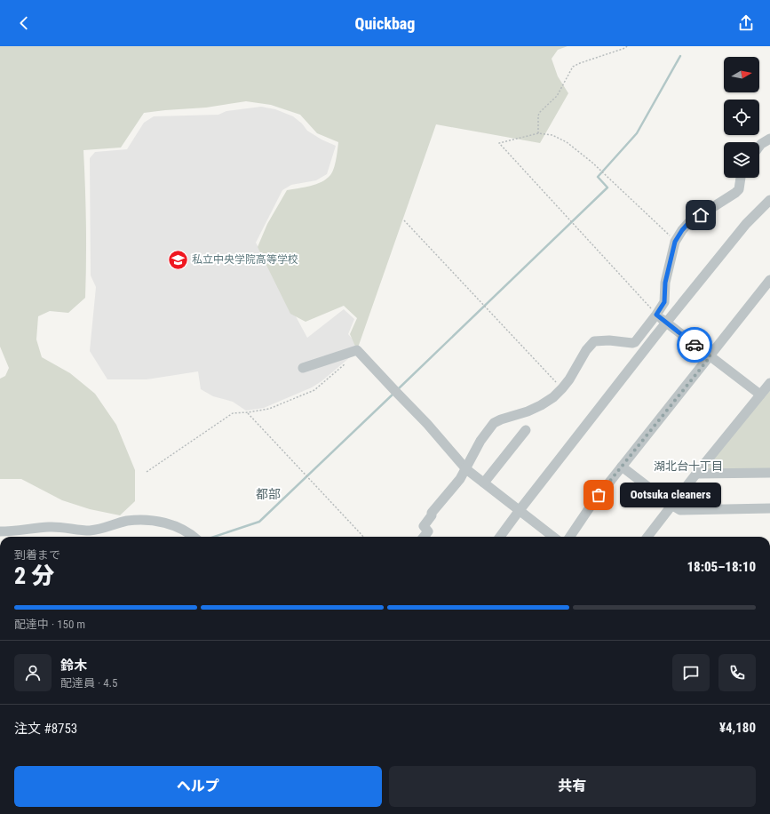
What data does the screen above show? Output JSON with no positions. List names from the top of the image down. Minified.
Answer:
{"districts":["湖北台十丁目","都部"],"places":{"school or university":["私立中央学院高等学校"],"other":["Ootsuka cleaners"]},"north":"right","page":{"header":"Quickbag","bubble":"Ootsuka cleaners","heading":["2 分","到着まで","18:05–18:10"],"panel":["鈴木","配達員 · 4.5","注文 #8753","¥4,180"],"bar":"配達中 · 150 m","buttons":["ヘルプ","共有"]}}
